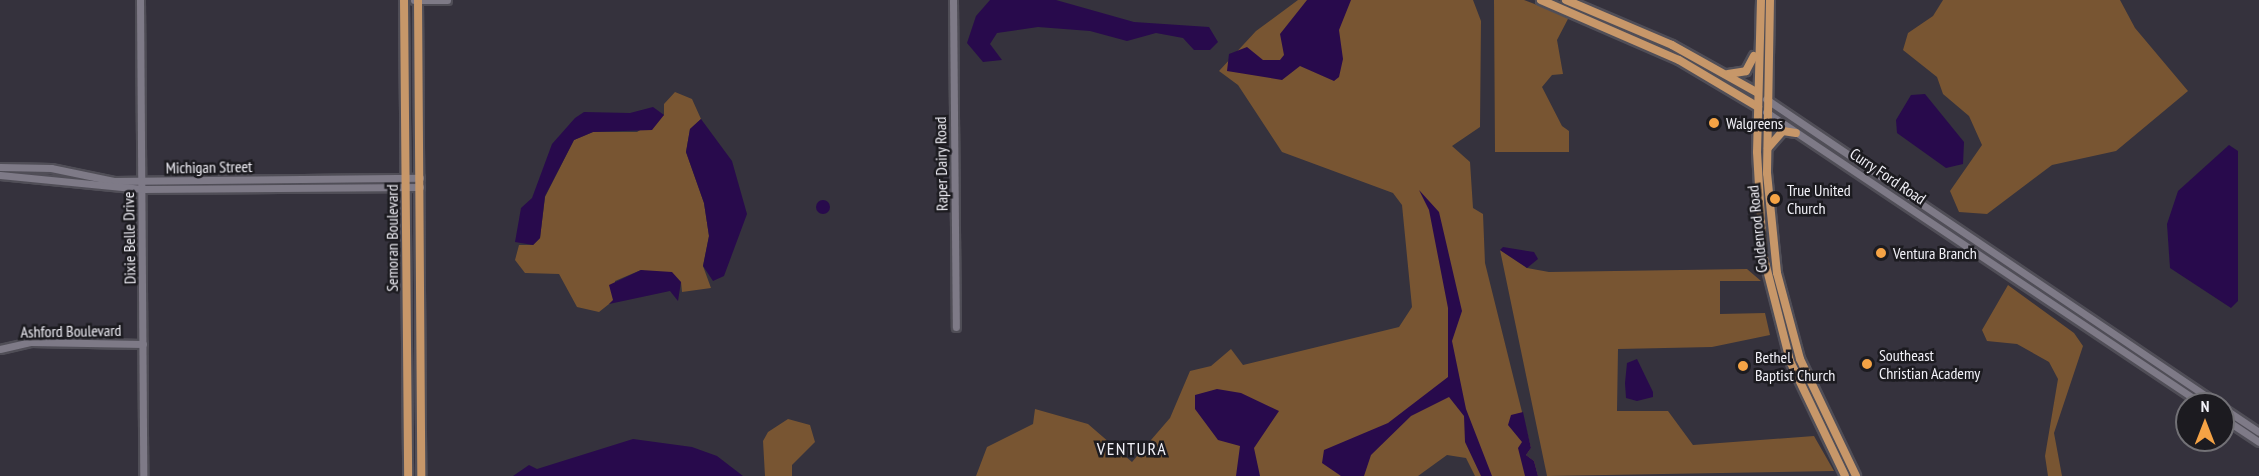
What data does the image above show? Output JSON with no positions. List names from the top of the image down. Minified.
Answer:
{"streets":{"main road":["Curry Ford Road","Goldenrod Road","Semoran Boulevard"],"street":["Raper Dairy Road","Michigan Street","Dixie Belle Drive","Ashford Boulevard"]},"crossings":[["Michigan Street","Dixie Belle Drive"],["Michigan Street","Semoran Boulevard"],["Curry Ford Road","Goldenrod Road"],["Dixie Belle Drive","Ashford Boulevard"]],"districts":["VENTURA"],"places":["Walgreens","True United Church","Ventura Branch","Southeast Christian Academy","Bethel Baptist Church"],"north":"top"}
